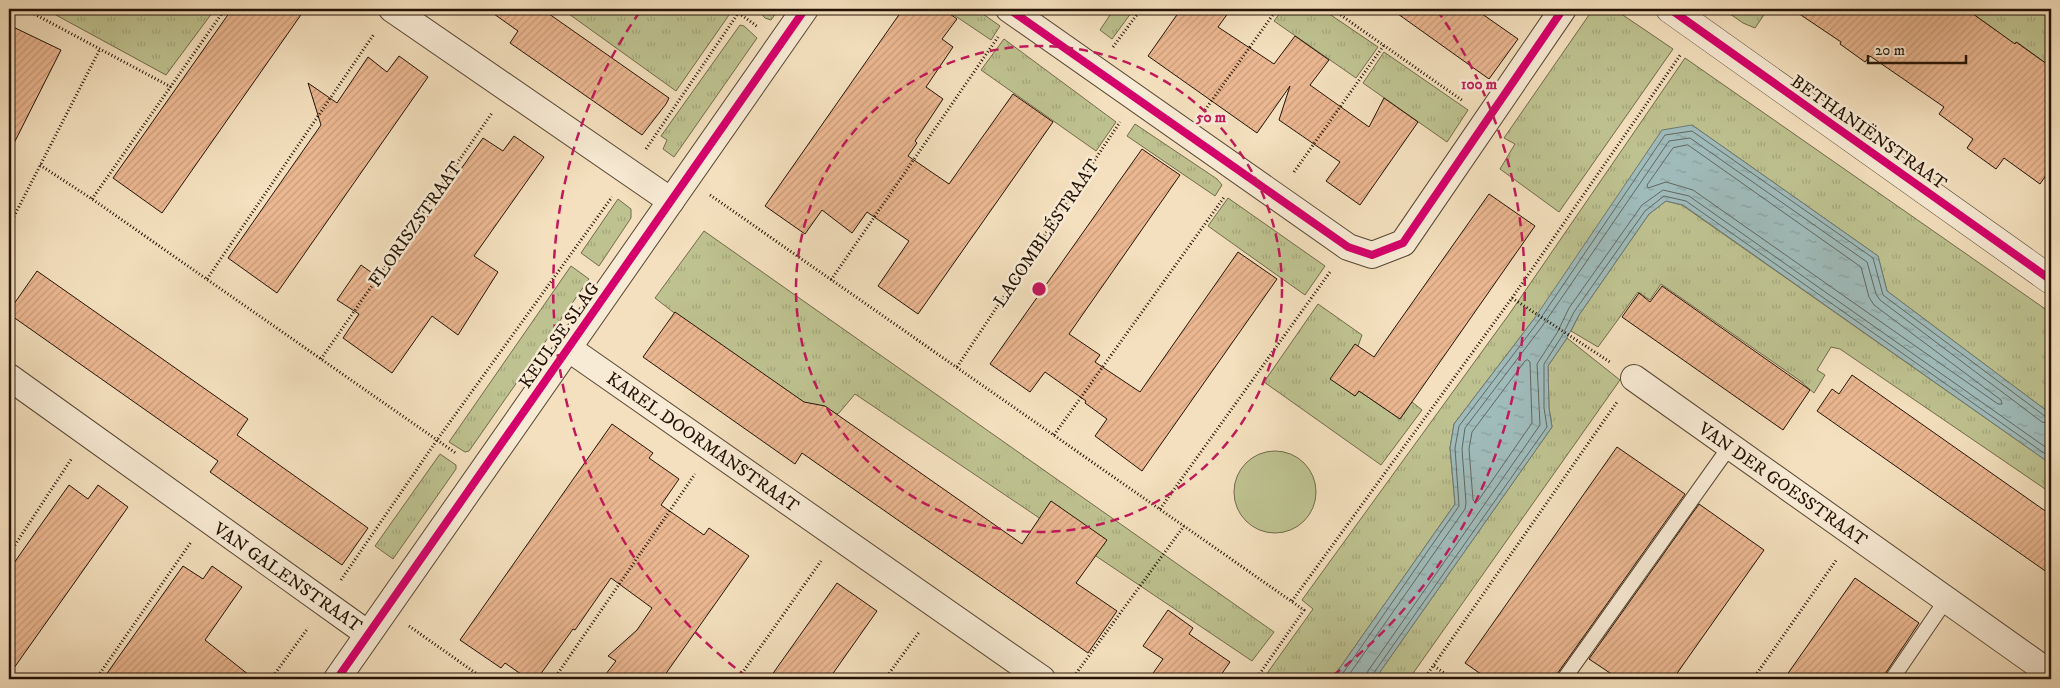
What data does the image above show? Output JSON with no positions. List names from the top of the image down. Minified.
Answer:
{"streets":{"street":["BETHANIËNSTRAAT","KEULSE SLAG","KAREL DOORMANSTRAAT","VAN DER GOESSTRAAT","VAN GALENSTRAAT"],"path":["FLORISZSTRAAT","LACOMBLÉSTRAAT"]},"crossings":[["KEULSE SLAG","KAREL DOORMANSTRAAT"],["KEULSE SLAG","VAN GALENSTRAAT"]],"scale_bar":"20 m","rings":["100 m","50 m"]}
